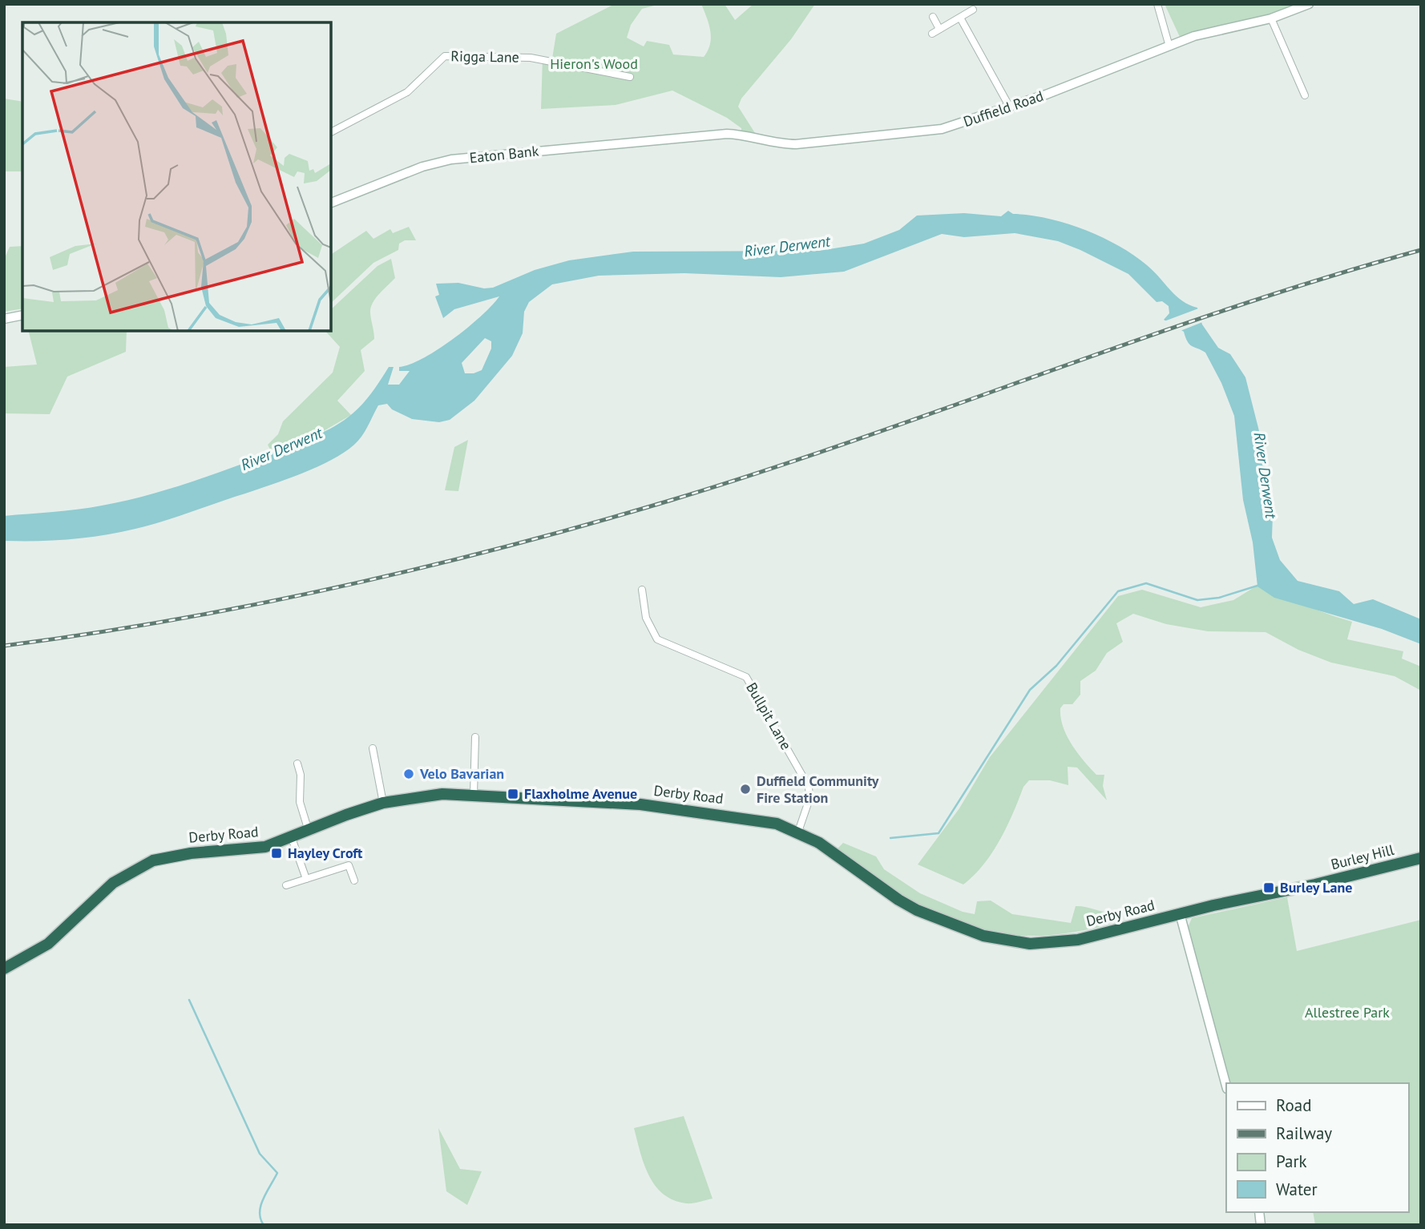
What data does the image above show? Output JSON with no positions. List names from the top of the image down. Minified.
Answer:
{"streets":{"highway":["Derby Road","Burley Hill"],"street":["Rigga Lane","Duffield Road","Eaton Bank","Bullpit Lane"]},"crossings":[["Duffield Road","Eaton Bank"],["Bullpit Lane","Derby Road"],["Derby Road","Burley Hill"]],"water":["River Derwent"],"parks":["Hieron's Wood","Allestree Park"],"places":{"other":["Velo Bavarian","Duffield Community Fire Station"],"transit":["Flaxholme Avenue","Hayley Croft","Burley Lane"]},"legend":["Road","Railway","Park","Water"]}
